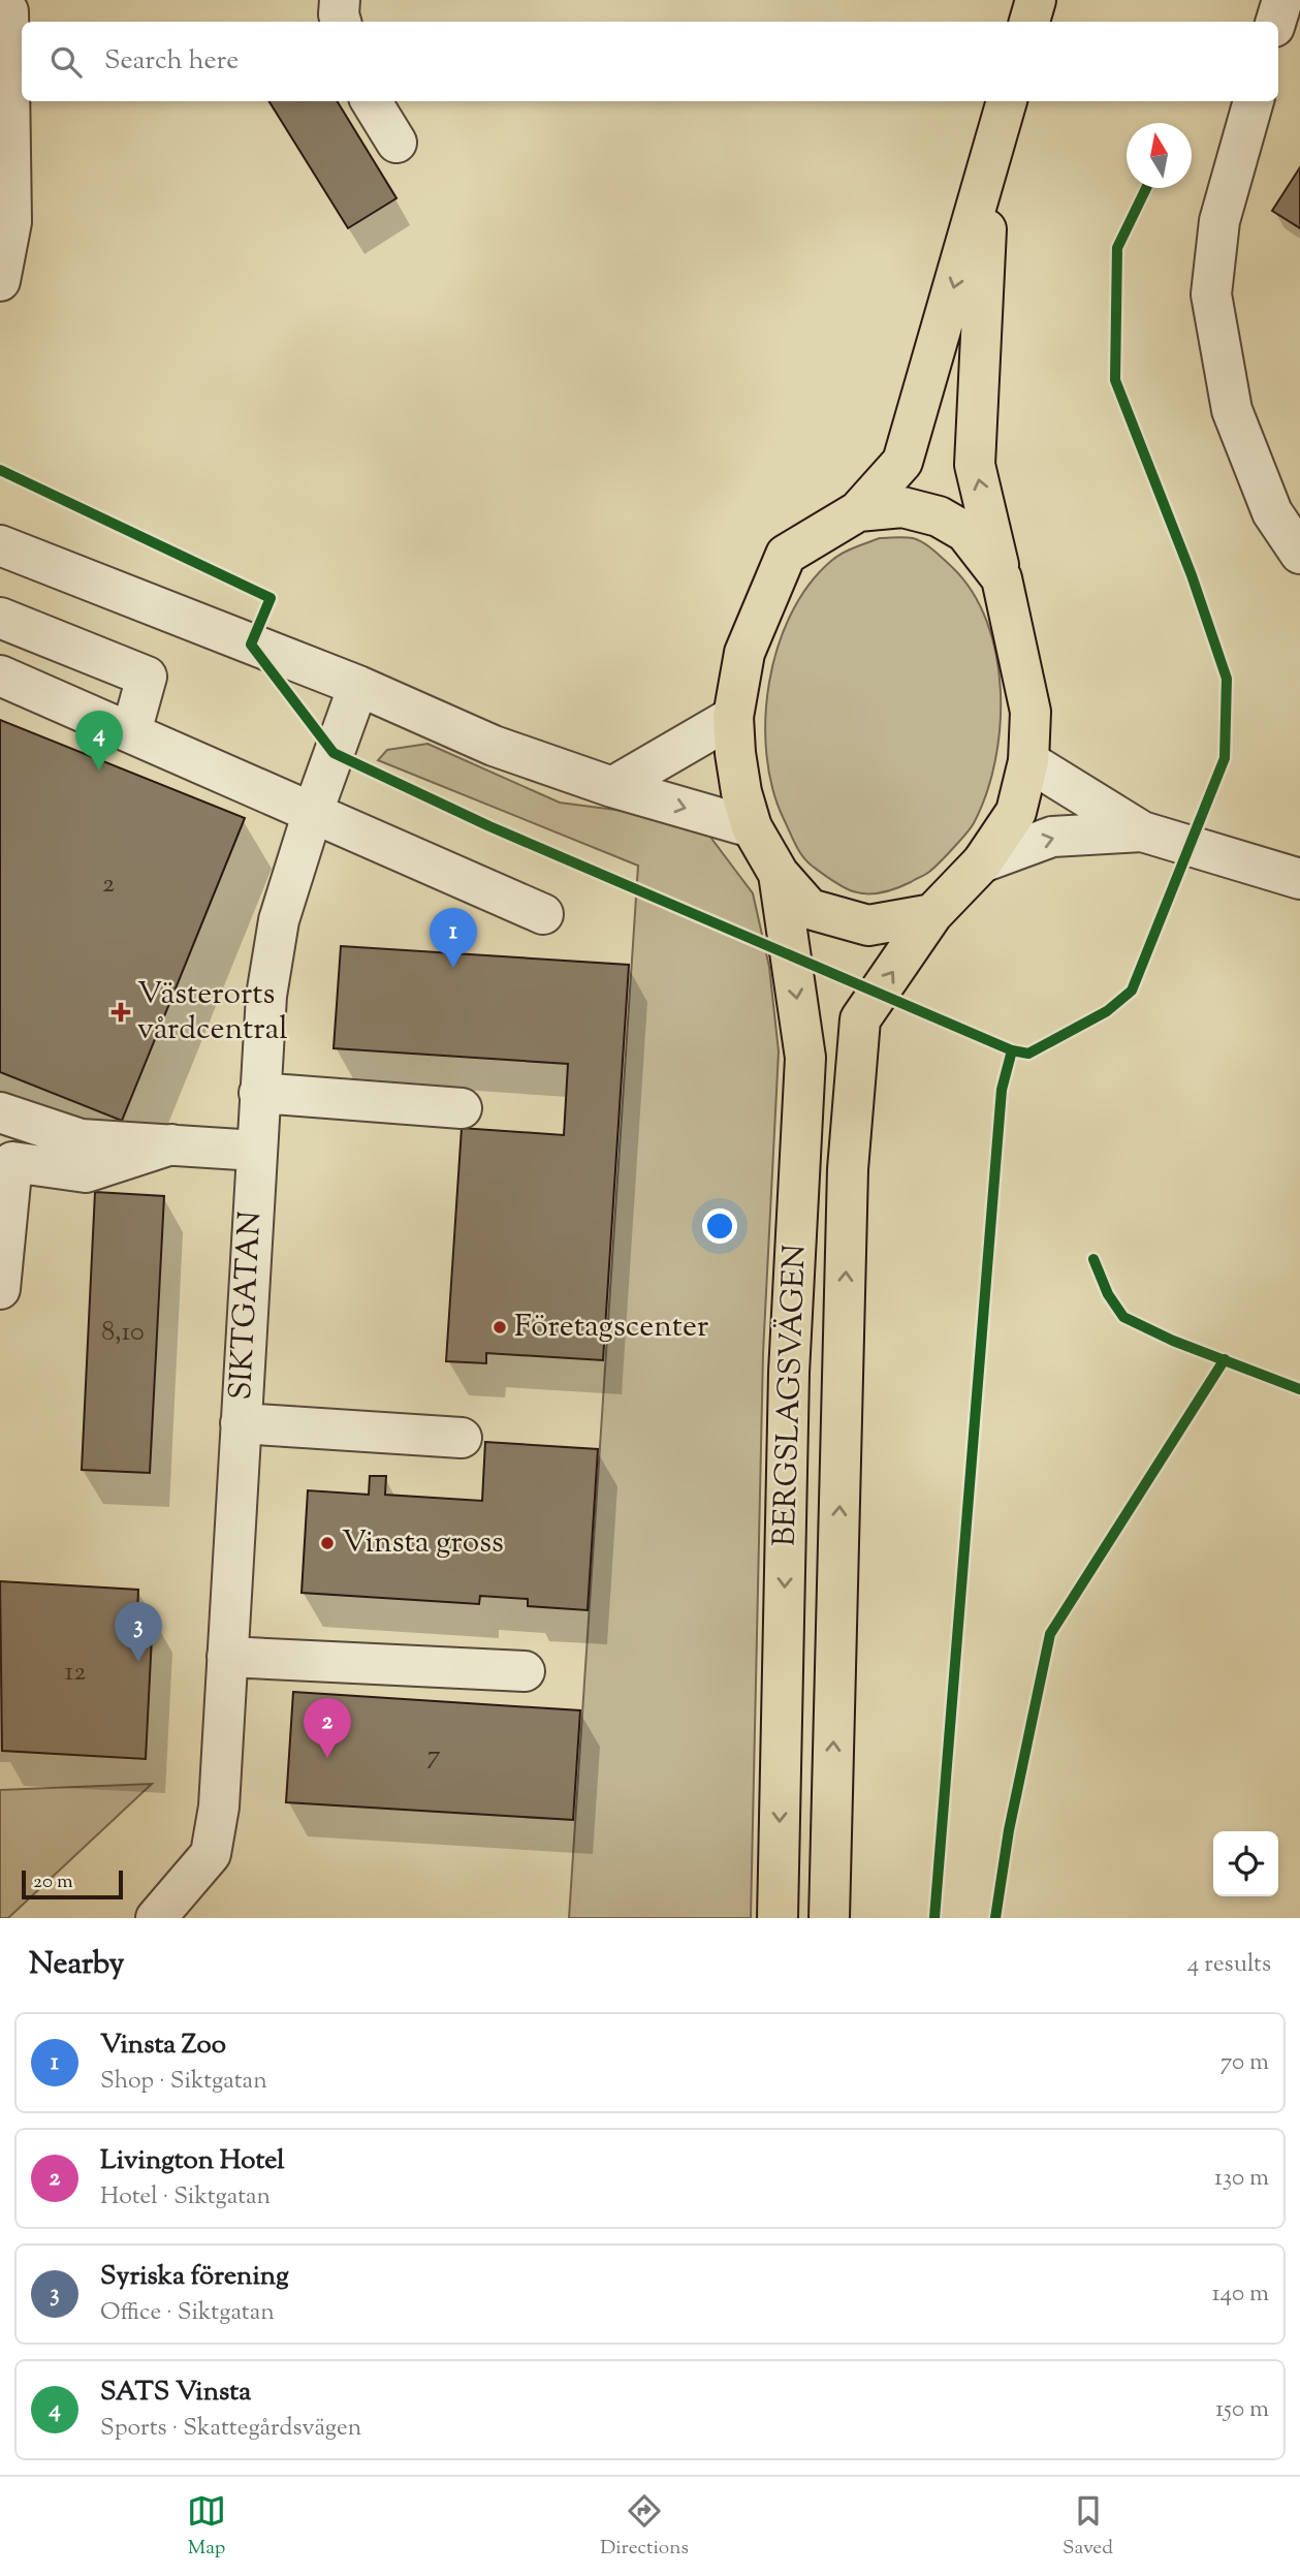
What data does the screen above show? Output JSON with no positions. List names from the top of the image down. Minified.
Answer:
{"streets":{"main road":["BERGSLAGSVÄGEN"],"street":["SIKTGATAN"]},"places":{"health":["Västerorts vårdcentral"],"other":["Företagscenter","Vinsta gross"]},"house_numbers":["2","8,10","12","7"],"scale_bar":"20 m","north":"top","page":{"search":"Search here","pins":["4","1","3","2"],"scale":"20 m","heading":["Nearby","4 results"],"list":[{"mark":"1","name":"Vinsta Zoo","note":"Shop · Siktgatan","value":"70 m"},{"mark":"2","name":"Livington Hotel","note":"Hotel · Siktgatan","value":"130 m"},{"mark":"3","name":"Syriska förening","note":"Office · Siktgatan","value":"140 m"},{"mark":"4","name":"SATS Vinsta","note":"Sports · Skattegårdsvägen","value":"150 m"}],"nav":["Map","Directions","Saved"]}}
